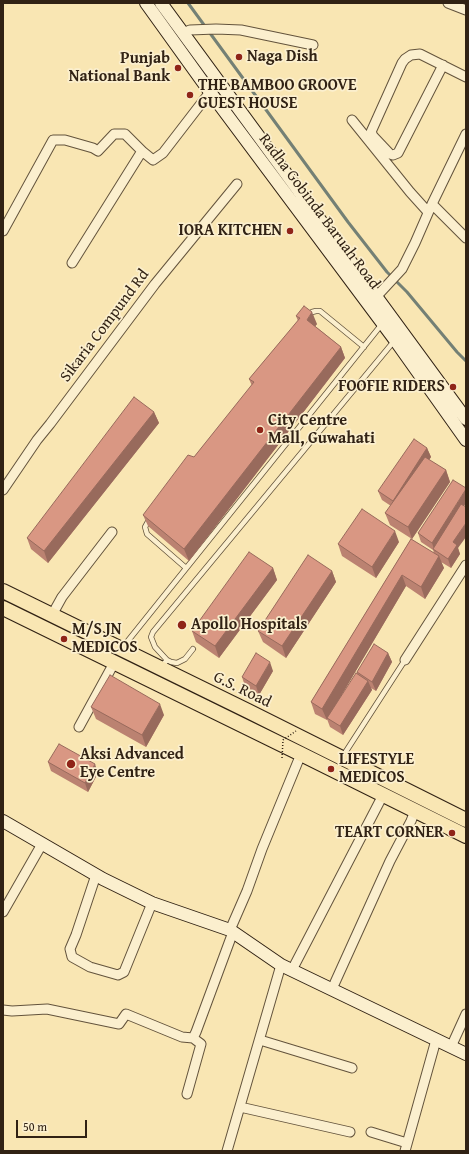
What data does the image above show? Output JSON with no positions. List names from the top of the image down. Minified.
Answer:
{"streets":{"main road":["Radha Gobinda Baruah Road","G.S. Road"],"street":["Sikaria Compund Rd"]},"places":["Naga Dish","Punjab National Bank","THE BAMBOO GROOVE GUEST HOUSE","IORA KITCHEN","FOOFIE RIDERS","City Centre Mall, Guwahati","Apollo Hospitals","M/S JN MEDICOS","Aksi Advanced Eye Centre","LIFESTYLE MEDICOS","TEART CORNER"],"scale_bar":"50 m"}
